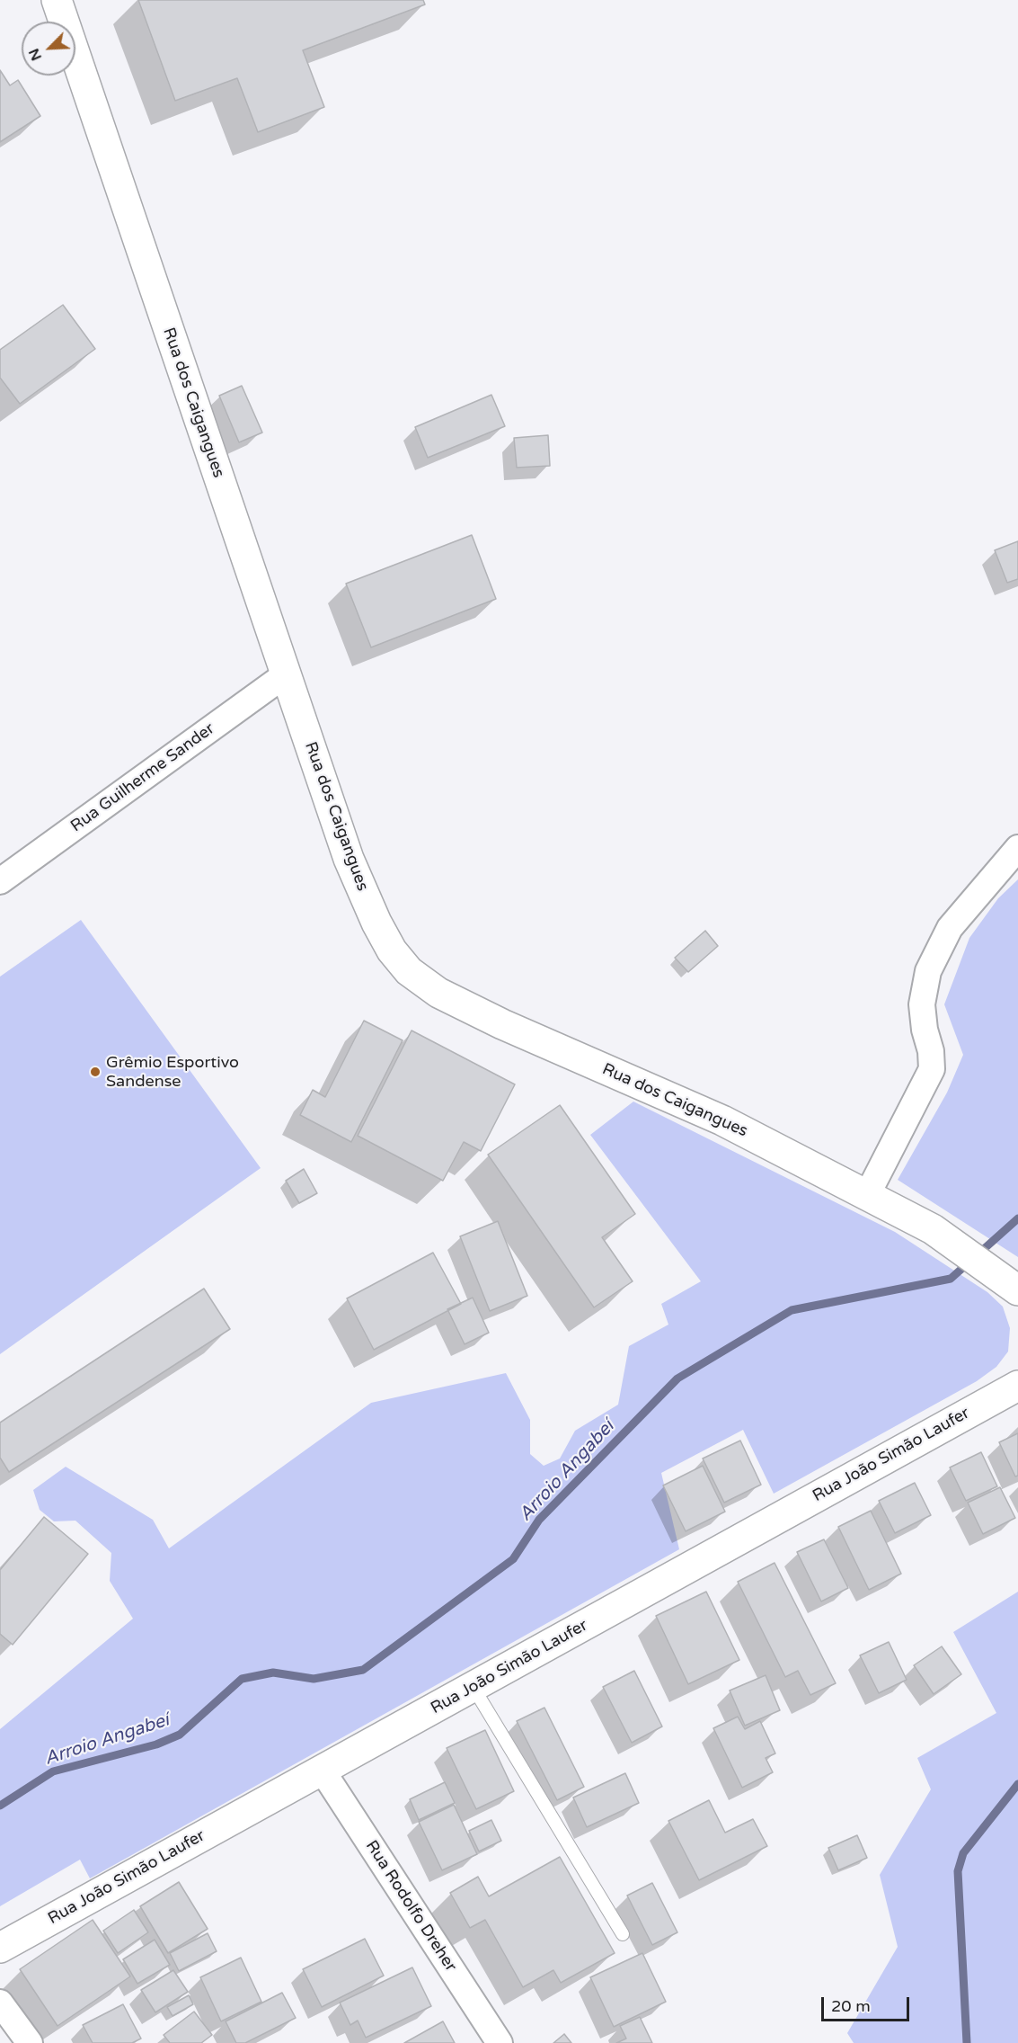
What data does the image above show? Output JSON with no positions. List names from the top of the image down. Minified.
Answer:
{"streets":{"street":["Rua dos Caigangues","Rua Guilherme Sander","Rua João Simão Laufer","Rua Rodolfo Dreher"]},"crossings":[["Rua dos Caigangues","Rua Guilherme Sander"],["Rua João Simão Laufer","Rua Rodolfo Dreher"]],"water":["Arroio Angabeí"],"places":["Grêmio Esportivo Sandense"],"scale_bar":"20 m","north":"bottom left"}
